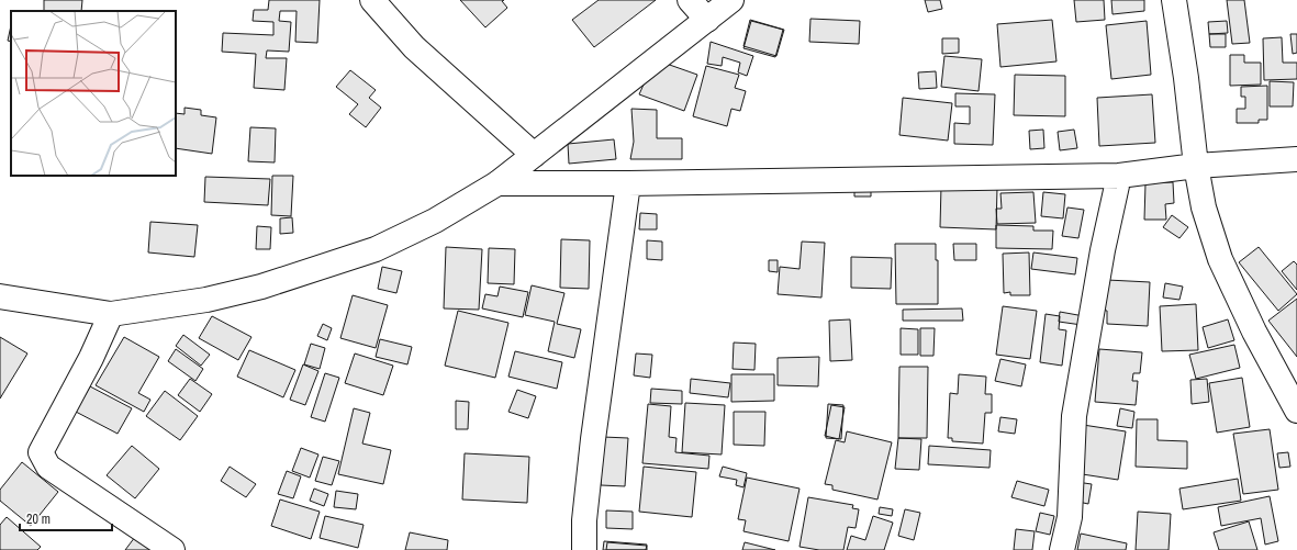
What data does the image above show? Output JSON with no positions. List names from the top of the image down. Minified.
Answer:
{"scale_bar":"20 m"}
